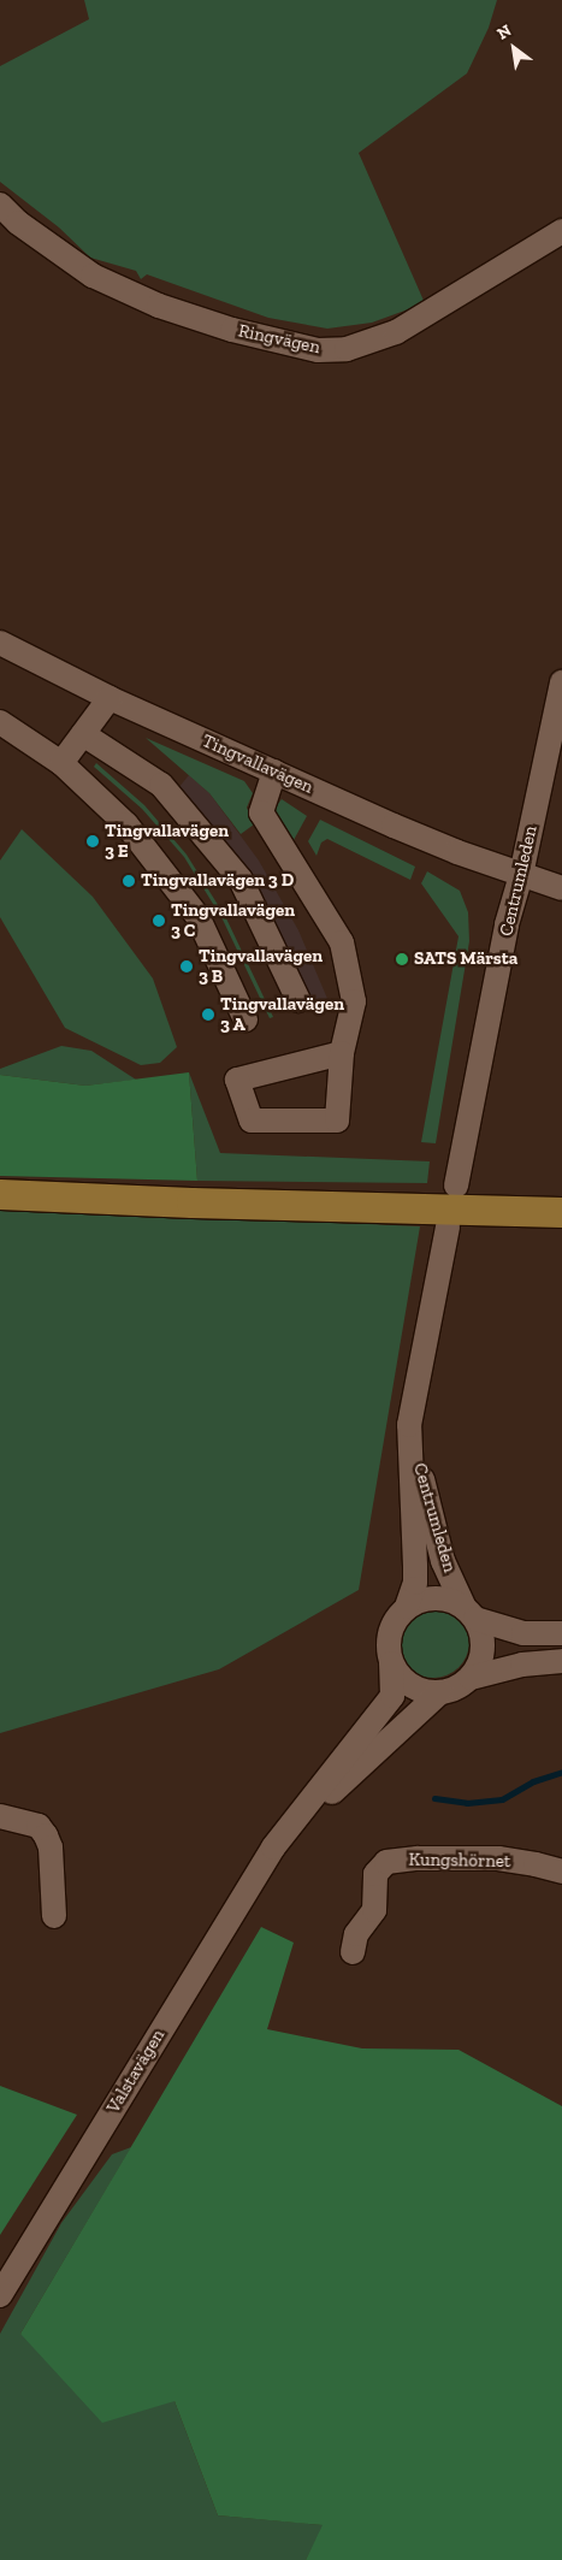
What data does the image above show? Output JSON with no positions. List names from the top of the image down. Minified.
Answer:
{"streets":{"street":["Ringvägen","Tingvallavägen","Centrumleden","Kungshörnet","Valstavägen"]},"crossings":[["Tingvallavägen","Centrumleden"],["Centrumleden","Valstavägen"]],"places":["Tingvallavägen 3 E","Tingvallavägen 3 D","Tingvallavägen 3 C","SATS Märsta","Tingvallavägen 3 B","Tingvallavägen 3 A"],"north":"top left"}
